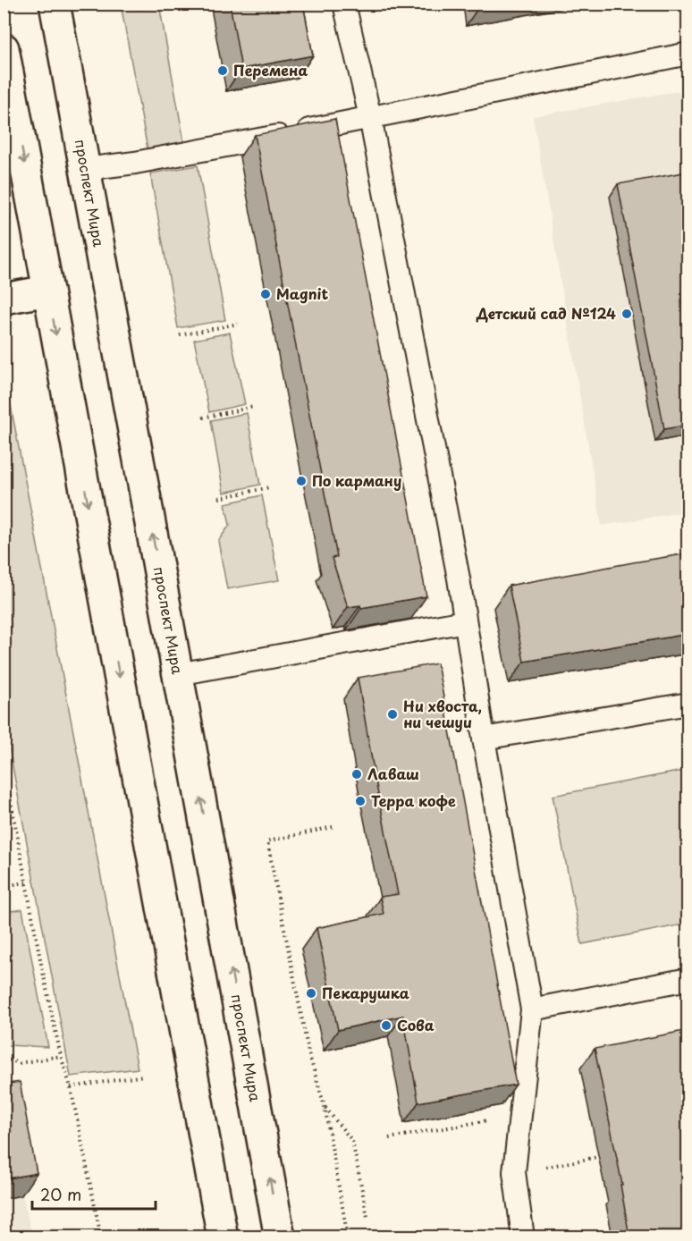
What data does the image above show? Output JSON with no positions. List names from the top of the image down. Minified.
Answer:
{"streets":{"main road":["проспект Мира"]},"places":["Перемена","Magnit","Детский сад №124","По карману","Ни хвоста, ни чешуи","Лаваш","Терра кофе","Пекарушка","Сова"],"scale_bar":"20 m"}
